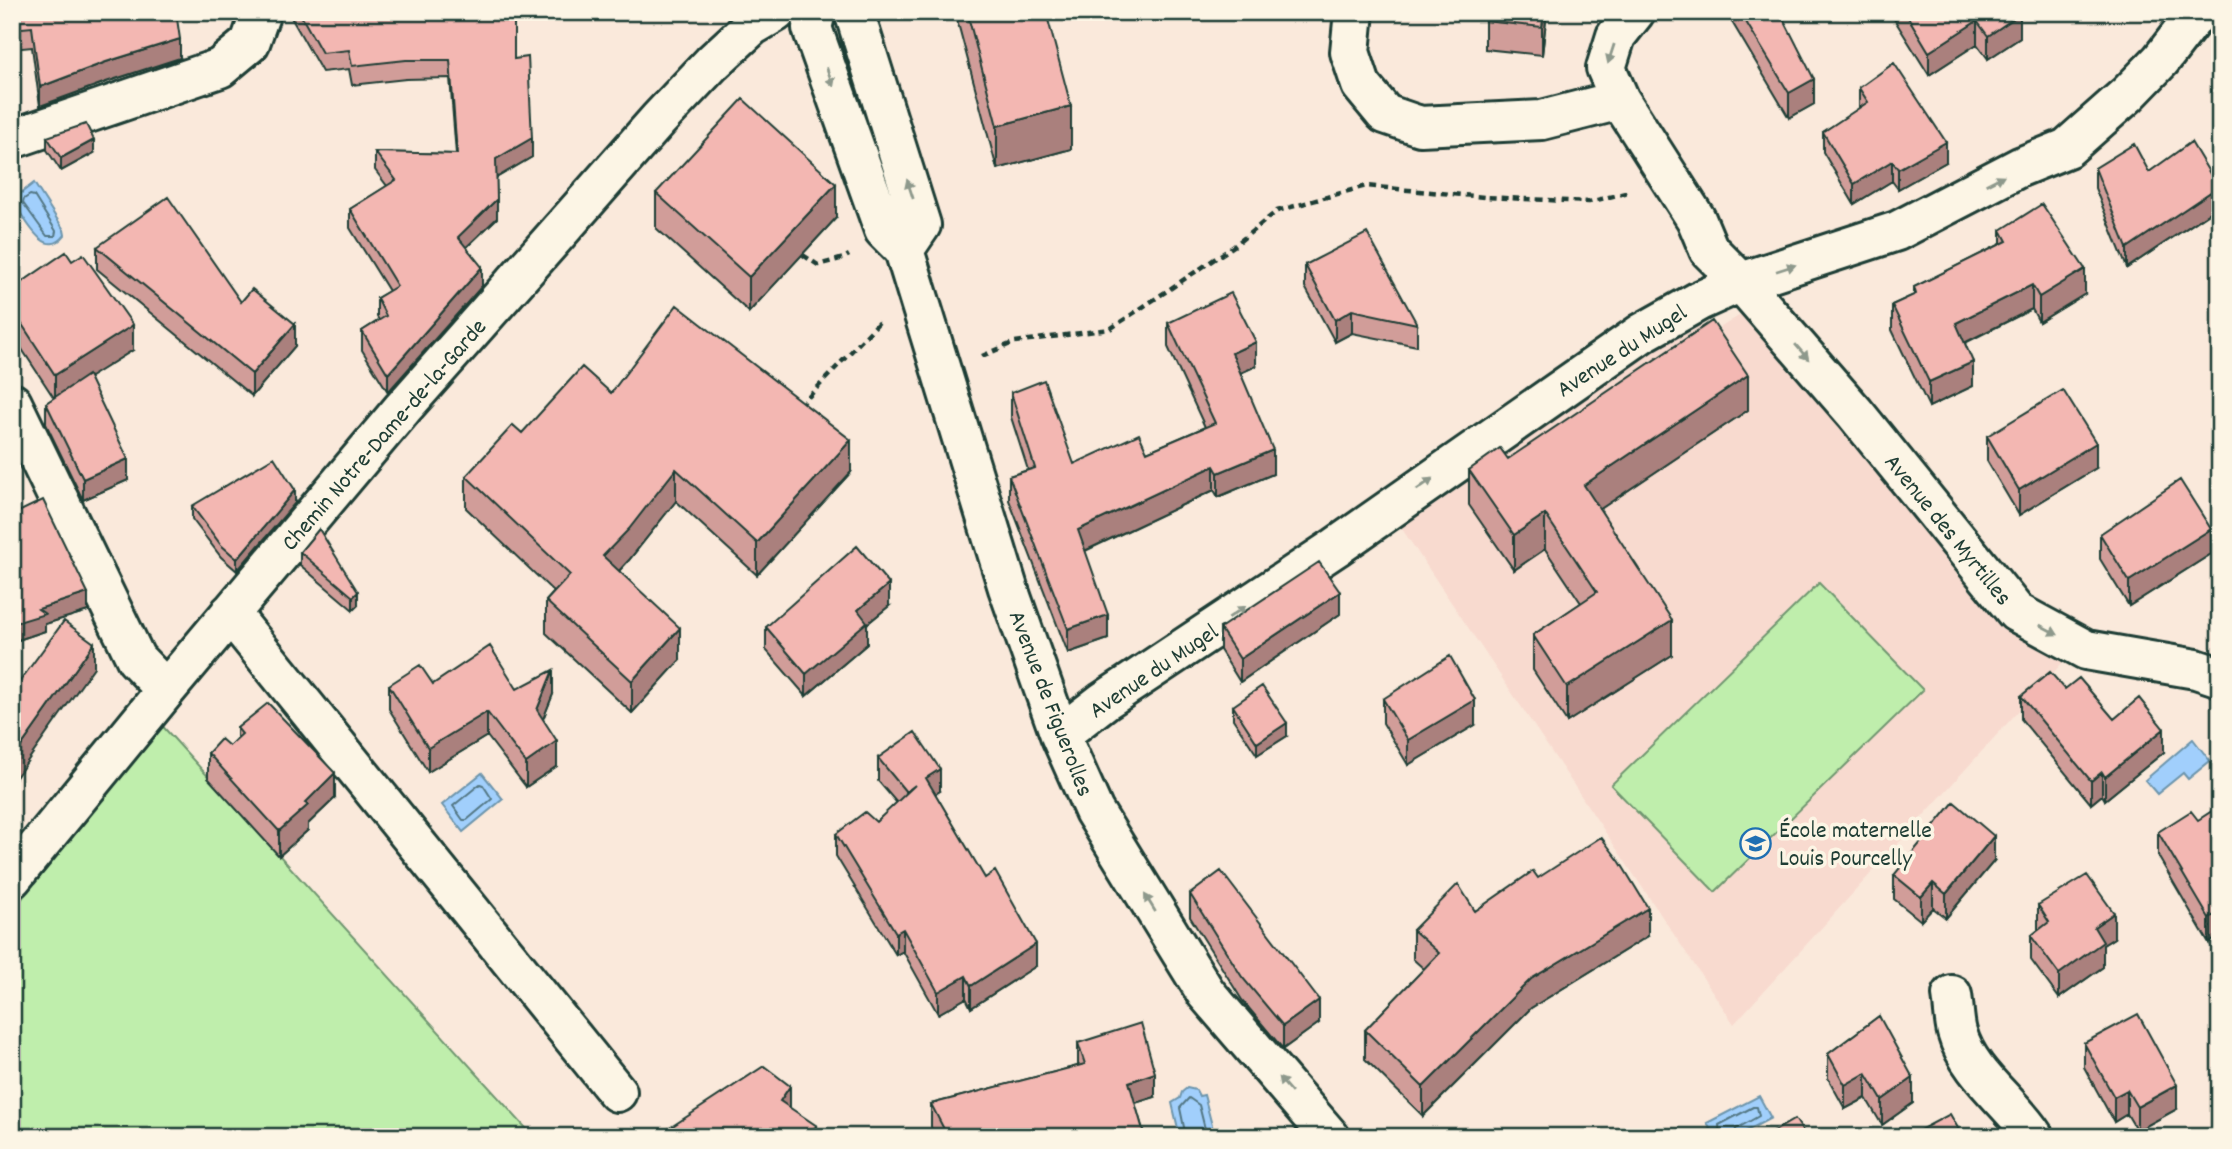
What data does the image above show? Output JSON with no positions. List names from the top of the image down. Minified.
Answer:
{"streets":{"street":["Avenue du Mugel","Chemin Notre-Dame-de-la-Garde","Avenue des Myrtilles","Avenue de Figuerolles"]},"crossings":[["Avenue du Mugel","Avenue des Myrtilles"],["Avenue du Mugel","Avenue de Figuerolles"]],"one_way":["Avenue du Mugel","Avenue des Myrtilles"],"places":{"school or university":["École maternelle Louis Pourcelly"]}}
